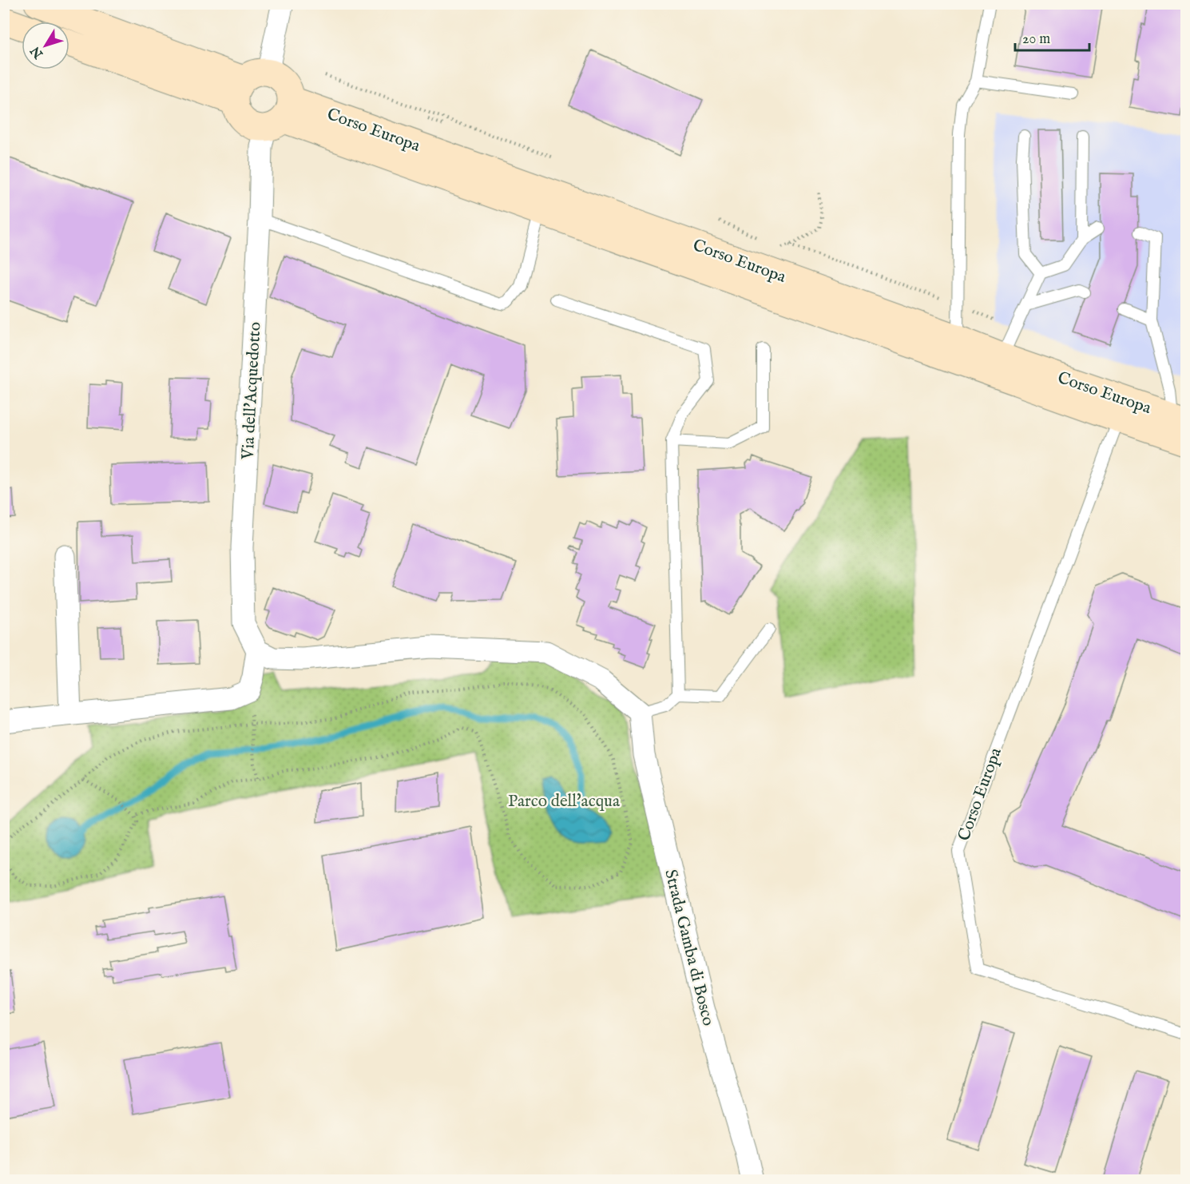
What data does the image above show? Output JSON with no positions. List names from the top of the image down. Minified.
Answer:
{"streets":{"main road":["Corso Europa"],"street":["Via dell'Acquedotto","Strada Gamba di Bosco"]},"crossings":[["Corso Europa","Via dell'Acquedotto"]],"parks":["Parco dell'acqua"],"scale_bar":"20 m","north":"bottom left"}
